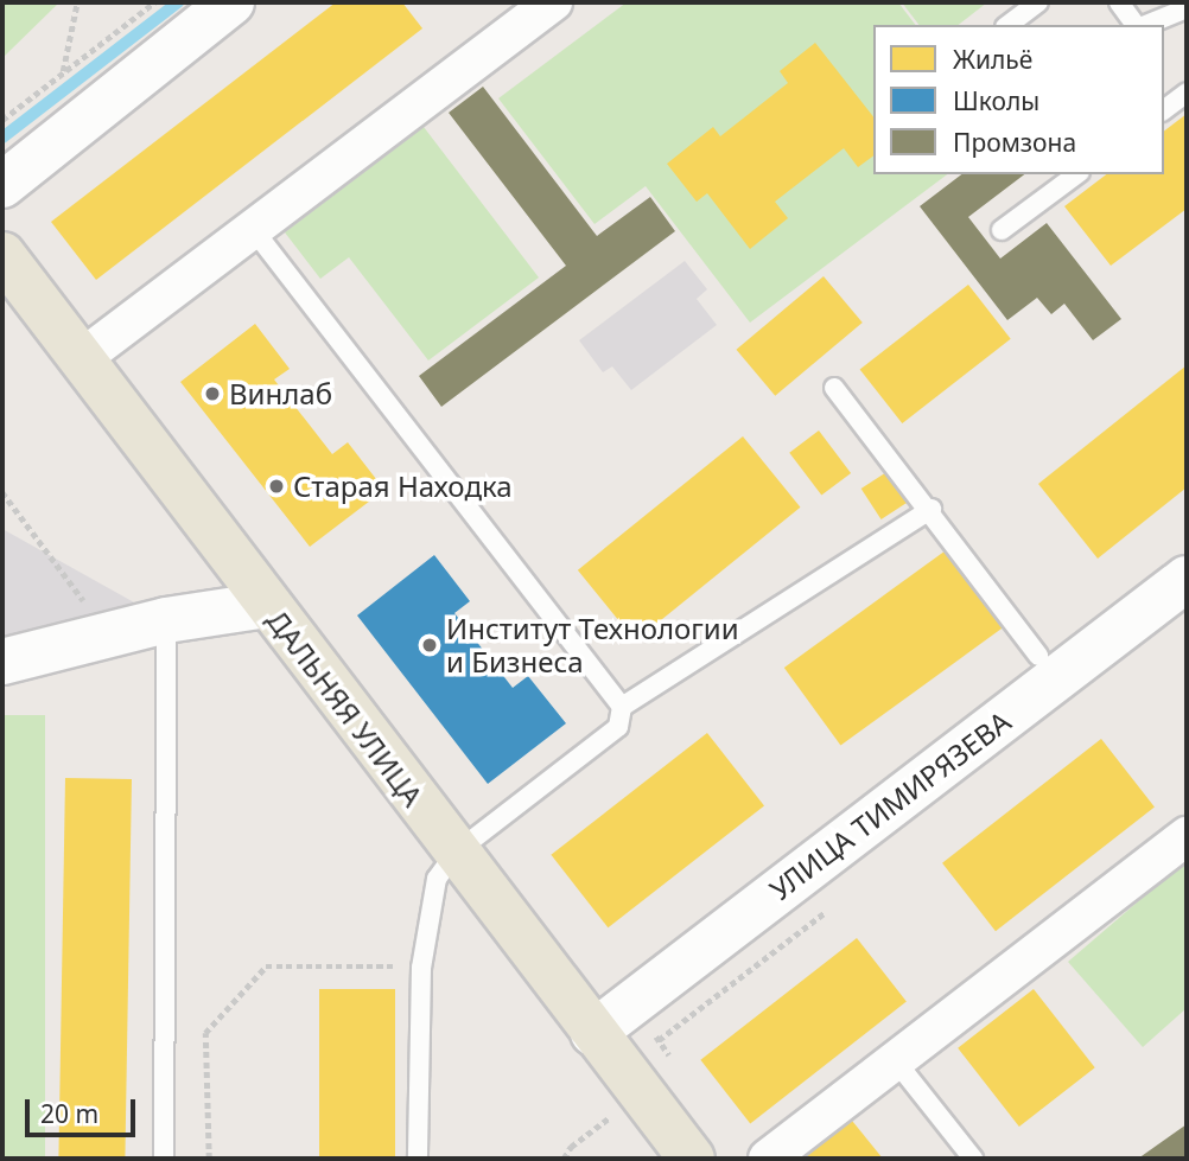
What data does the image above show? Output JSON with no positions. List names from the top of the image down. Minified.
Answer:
{"streets":{"main road":["ДАЛЬНЯЯ УЛИЦА","УЛИЦА ТИМИРЯЗЕВА"]},"crossings":[["ДАЛЬНЯЯ УЛИЦА","УЛИЦА ТИМИРЯЗЕВА"]],"places":["Винлаб","Старая Находка","Институт Технологии и Бизнеса"],"legend":["Жильё","Школы","Промзона"],"scale_bar":"20 m"}
